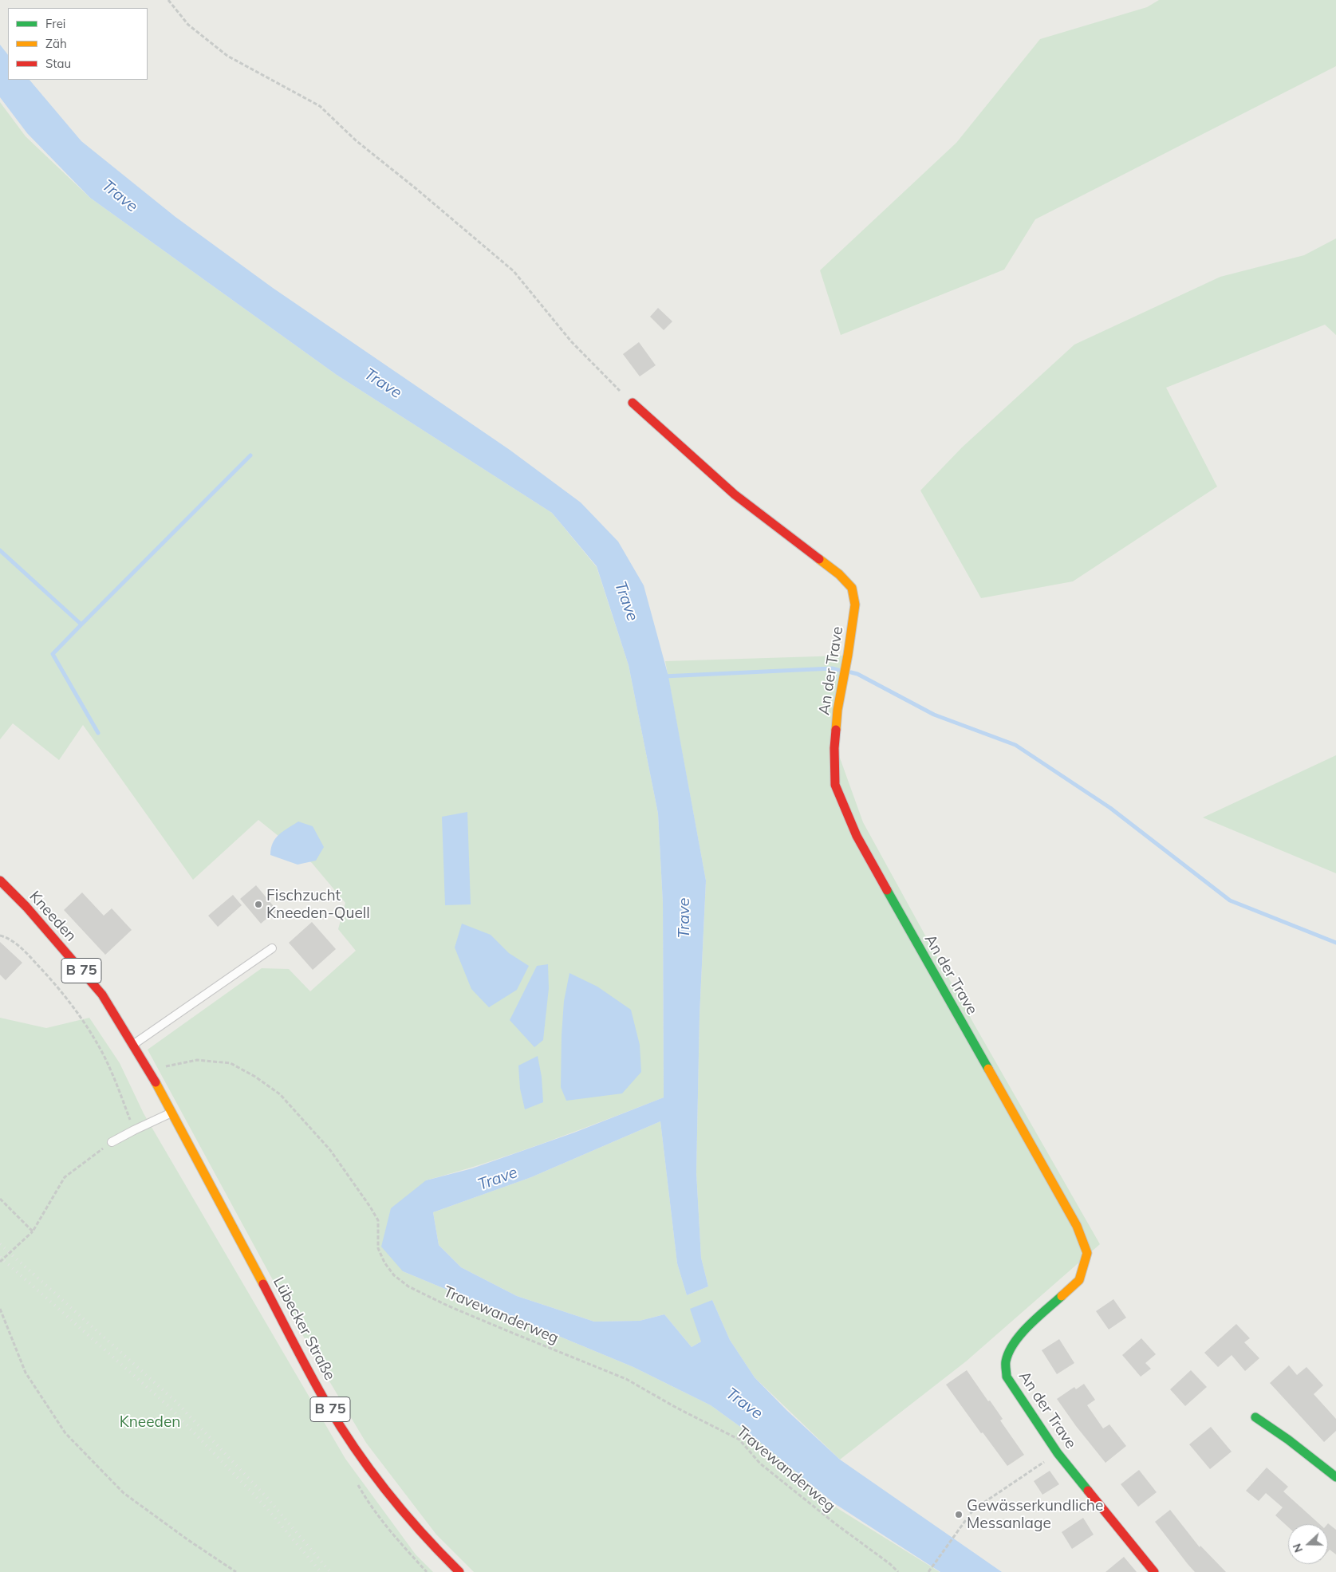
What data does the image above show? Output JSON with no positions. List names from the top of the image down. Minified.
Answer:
{"streets":{"street":["An der Trave","Kneeden","B 75","Lübecker Straße"],"path":["Travewanderweg"]},"crossings":[["Kneeden","B 75"],["Kneeden","Travewanderweg"],["B 75","Travewanderweg"],["B 75","Lübecker Straße"]],"water":["Trave"],"parks":["Kneeden"],"places":["Fischzucht Kneeden-Quell","Gewässerkundliche Messanlage"],"legend":["Frei","Zäh","Stau"],"north":"left"}
